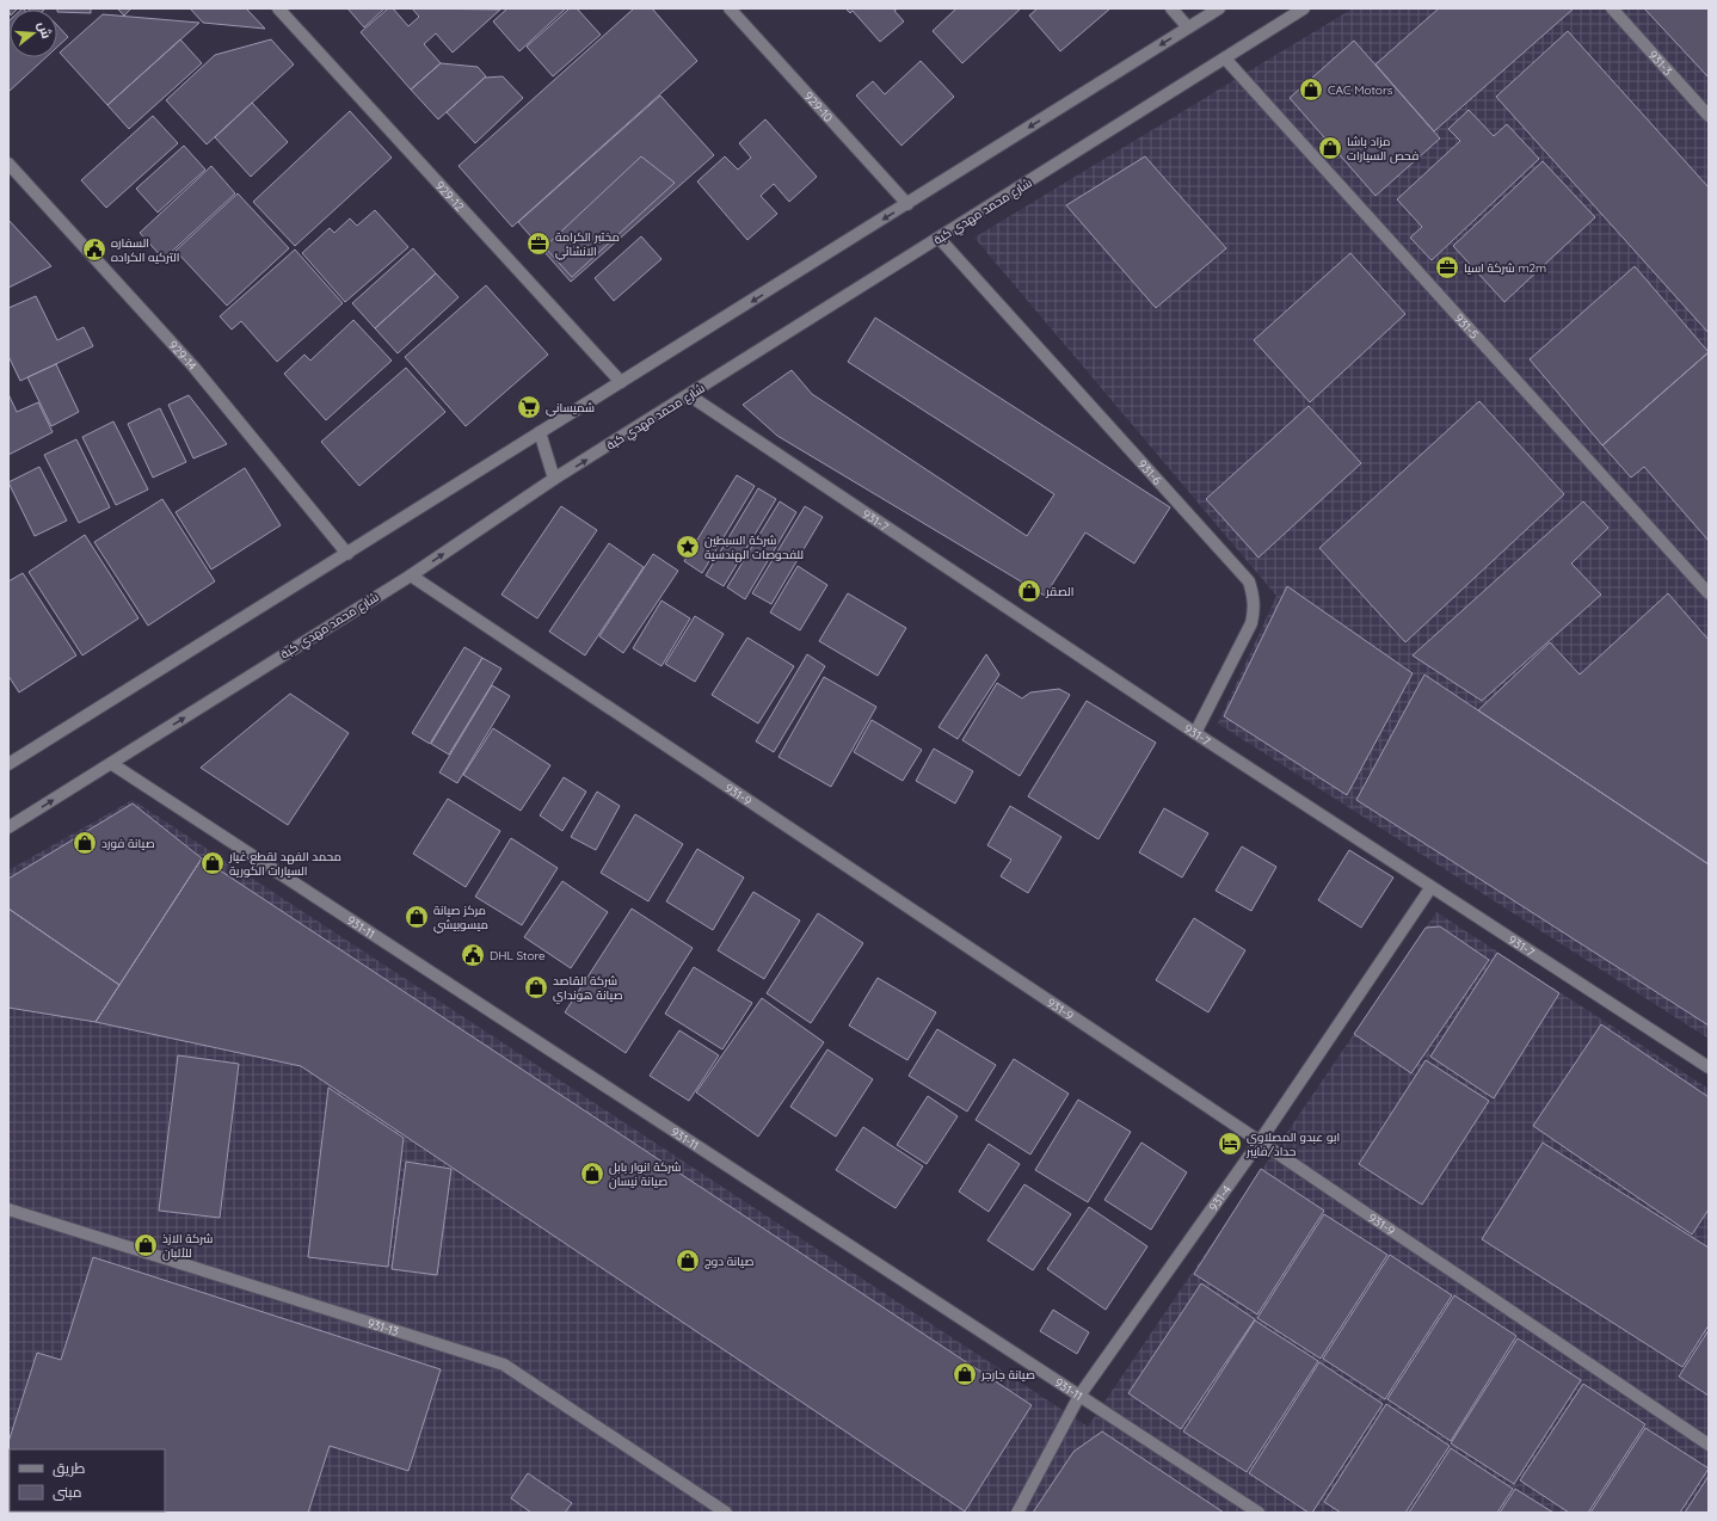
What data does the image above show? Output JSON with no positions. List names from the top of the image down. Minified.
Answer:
{"streets":{"street":["931-3","929-10","929-12","شارع محمد مهدي كبة","931-5","929-14","931-6","931-7","931-9","931-11","931-4","931-13"]},"crossings":[["شارع محمد مهدي كبة","931-5"],["شارع محمد مهدي كبة","931-6"],["شارع محمد مهدي كبة","931-7"],["شارع محمد مهدي كبة","931-9"],["شارع محمد مهدي كبة","931-11"],["931-6","931-7"],["931-7","931-4"],["931-9","931-4"],["931-11","931-4"]],"places":{"shop":["CAC Motors","مزاد باشا فحص السيارات","الصقر","صيانة فورد","محمد الفهد لقطع غيار السيارات الكورية","مركز صيانة ميسوبيشي","شركة القاصد صيانة هونداي","شركة انوار بابل صيانة نيسان","شركة الازذ للألبان","صيانة دوج","صيانة جارجر"],"office":["مختبر الكرامة الانشائي","شركة اسيا m2m"],"public building":["السفاره التركيه الكراده","DHL Store"],"supermarket":["شميساني"],"place":["شركة السبطين للفحوصات الهندسية"],"hotel":["ابو عبدو المصلاوي حداد/فايبر"]},"legend":["طريق","مبنى"],"north":"right"}
